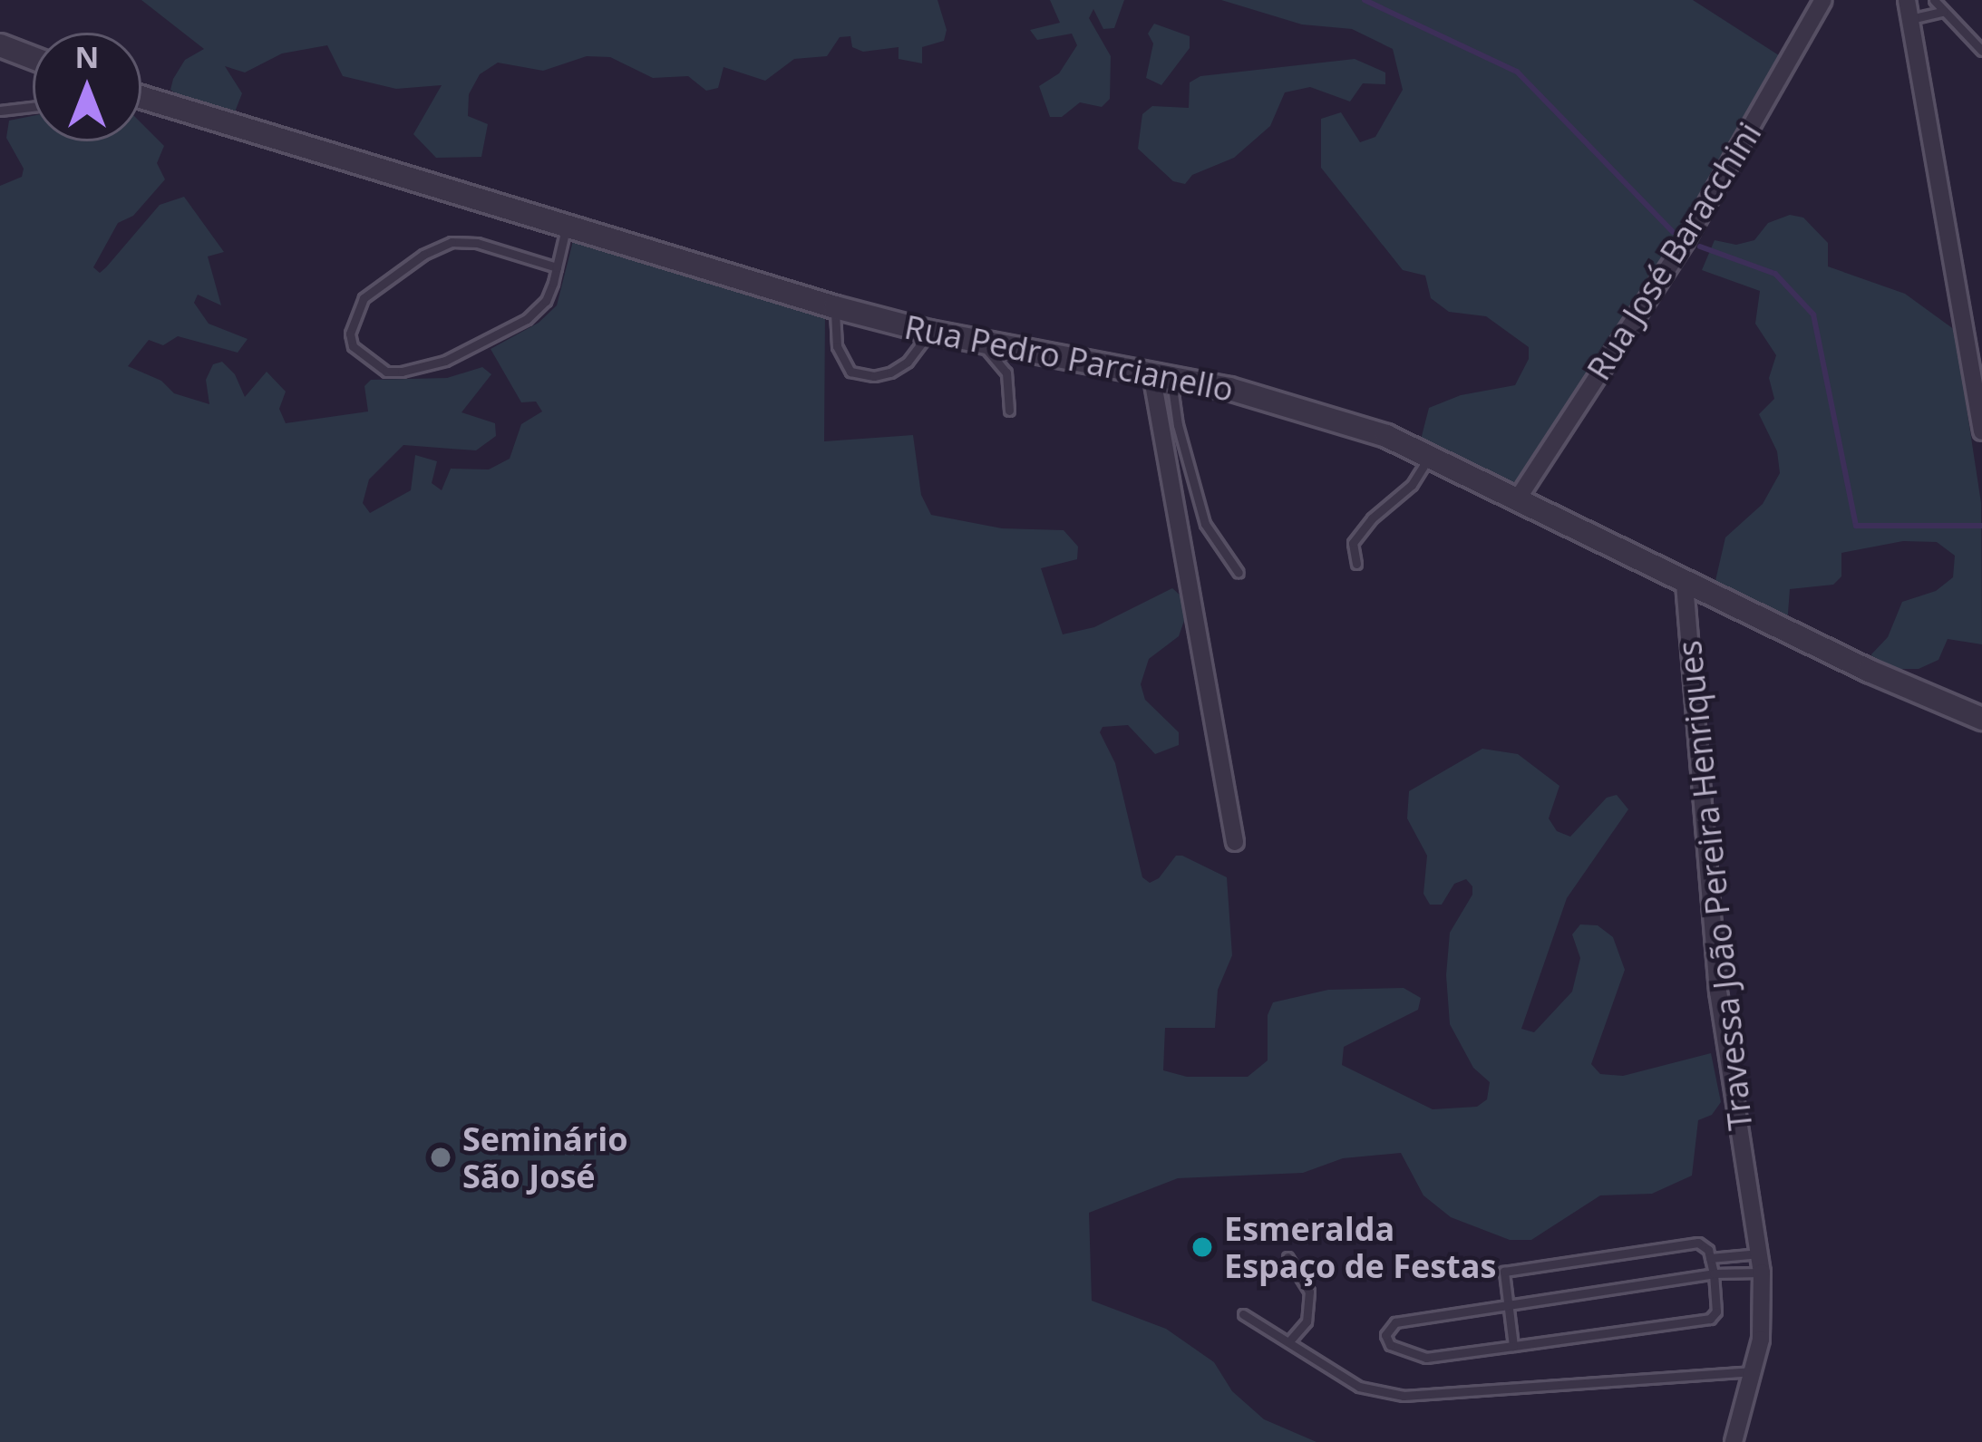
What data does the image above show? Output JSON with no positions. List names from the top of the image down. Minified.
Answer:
{"streets":{"street":["Rua José Baracchini","Rua Pedro Parcianello","Travessa João Pereira Henriques"]},"crossings":[["Rua José Baracchini","Rua Pedro Parcianello"],["Rua Pedro Parcianello","Travessa João Pereira Henriques"]],"places":["Seminário São José","Esmeralda Espaço de Festas"],"north":"top"}
